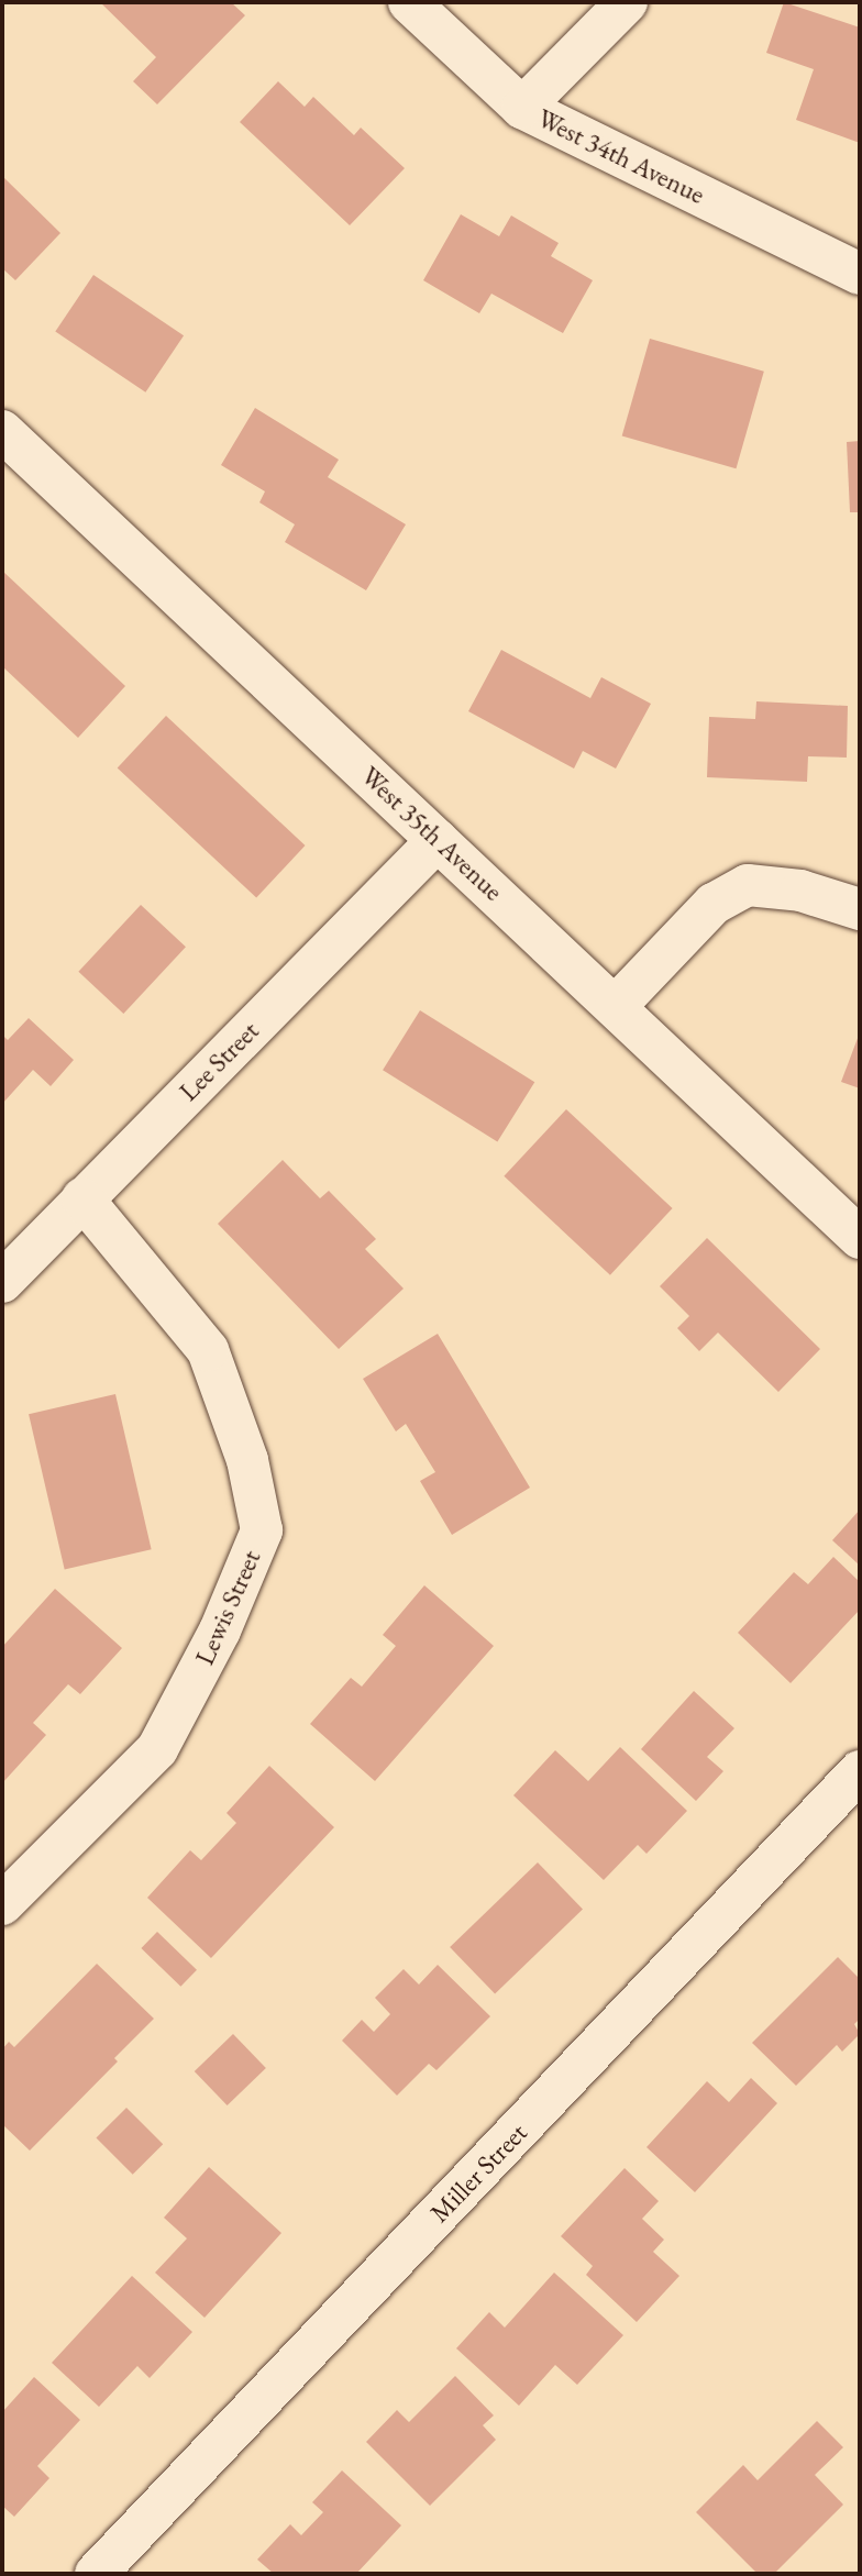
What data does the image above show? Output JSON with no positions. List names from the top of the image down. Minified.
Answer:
{"streets":{"street":["West 34th Avenue","West 35th Avenue","Lee Street","Lewis Street","Miller Street"]},"crossings":[["West 35th Avenue","Lee Street"],["Lee Street","Lewis Street"]]}
